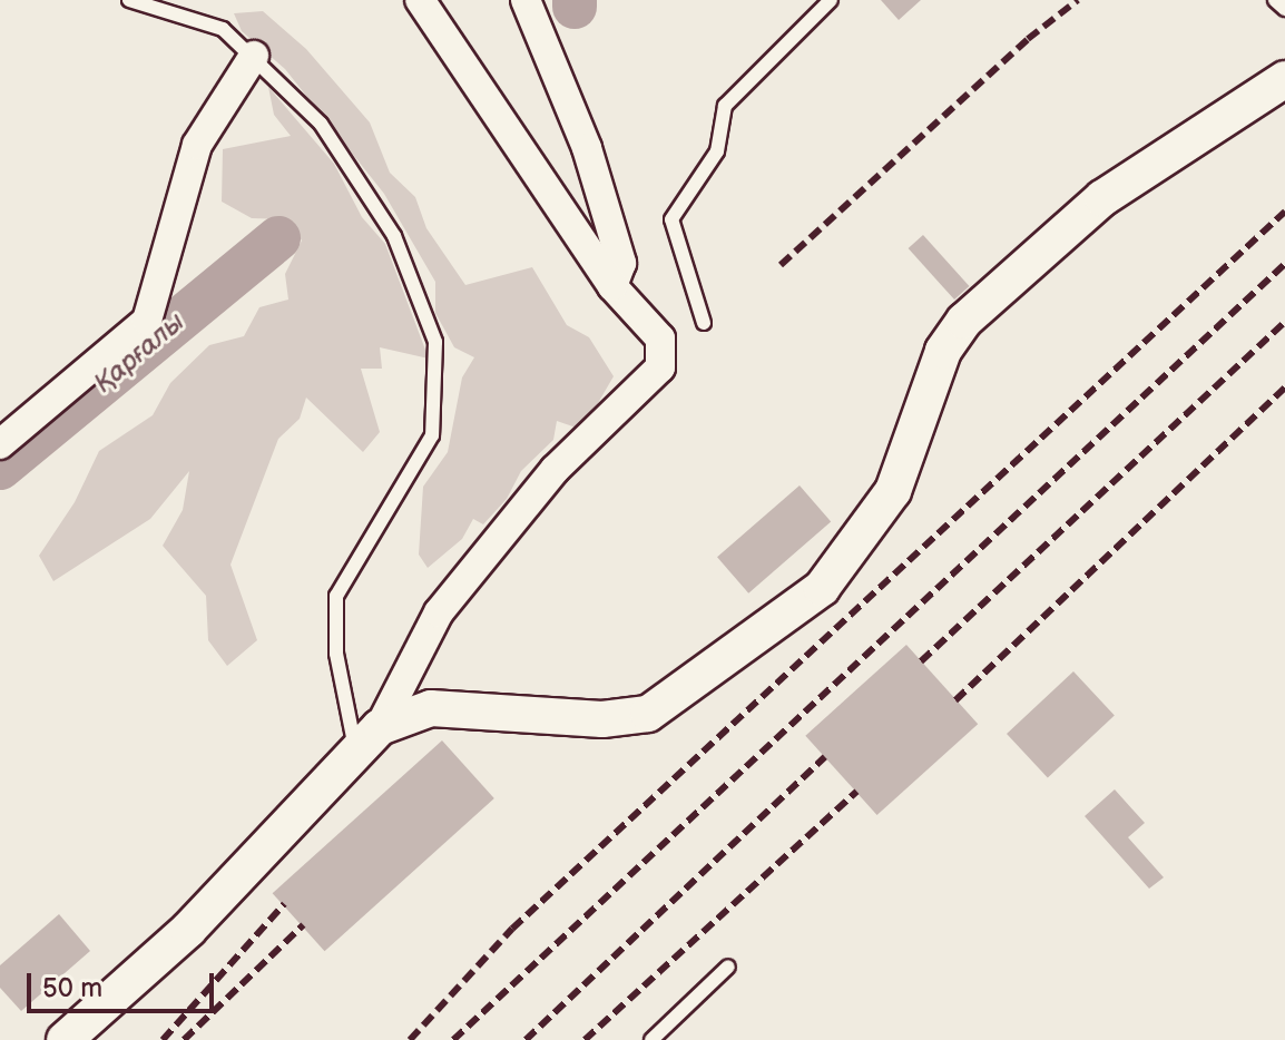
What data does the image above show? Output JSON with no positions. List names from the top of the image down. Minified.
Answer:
{"water":["Қарғалы"],"scale_bar":"50 m"}
